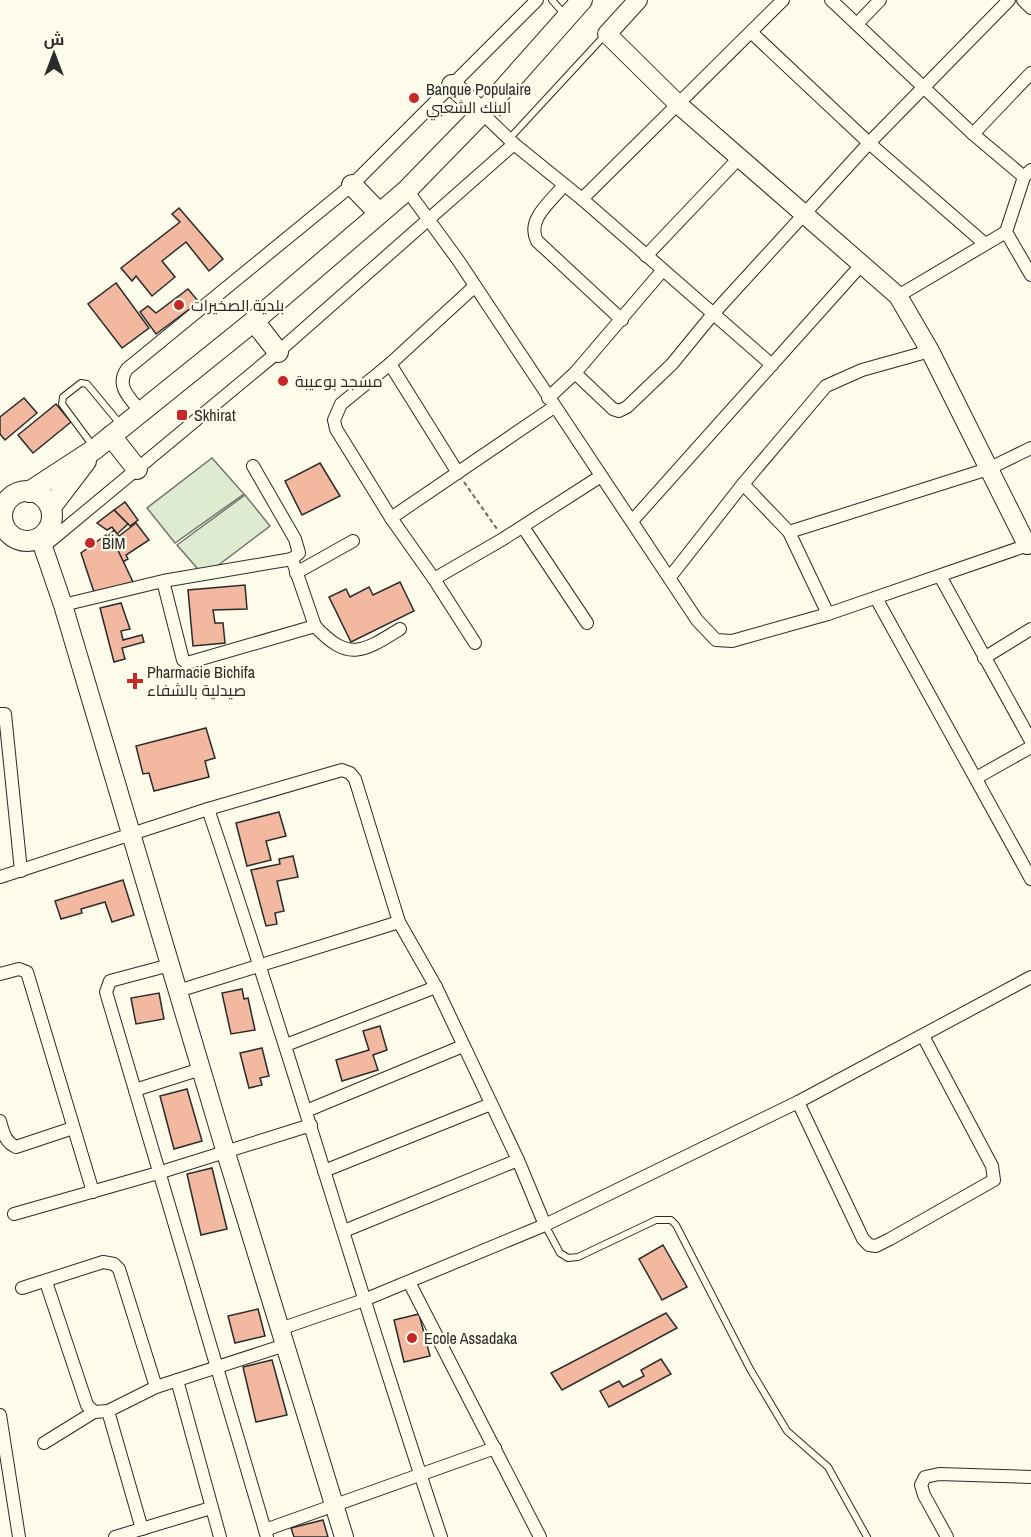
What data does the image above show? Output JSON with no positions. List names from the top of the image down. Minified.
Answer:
{"places":{"other":["Banque Populaire البنك الشعبي","بلدية الصخيرات","مسجد بوعيبة","BİM","Ecole Assadaka"],"transit":["Skhirat"],"health":["Pharmacie Bichifa صيدلية بالشفاء"]},"north":"top"}
